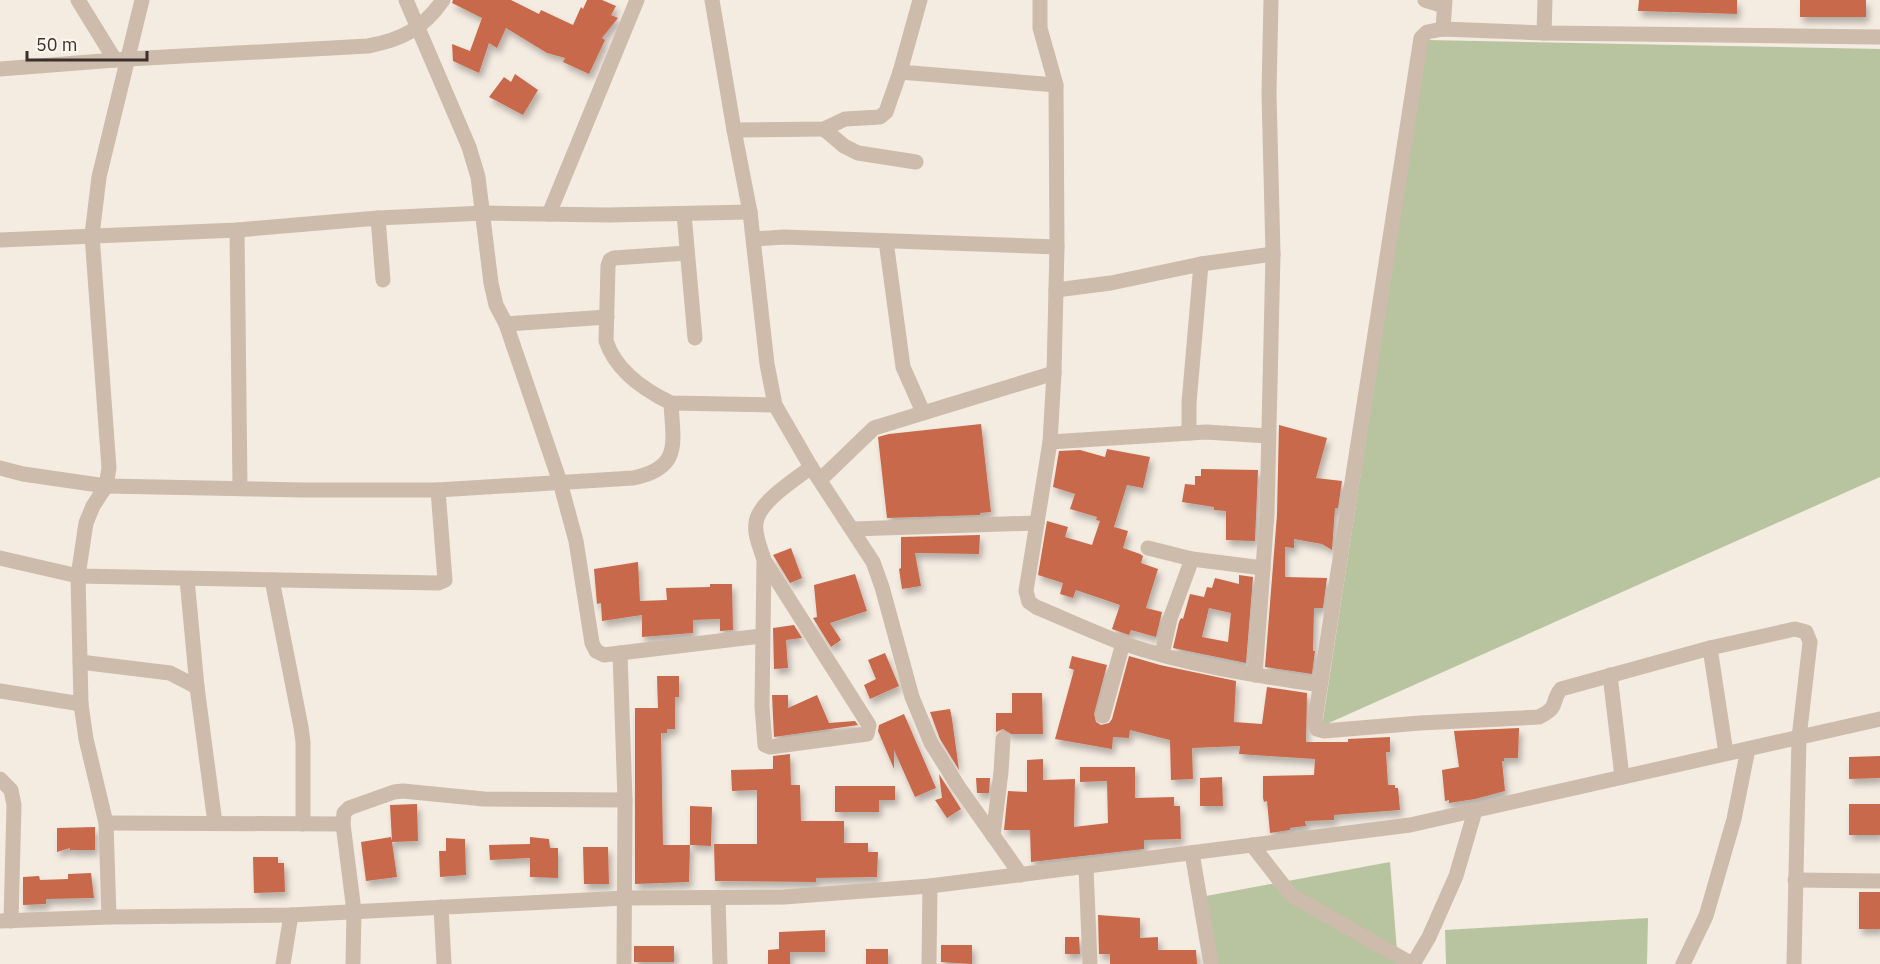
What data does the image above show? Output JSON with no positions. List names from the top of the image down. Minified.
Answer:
{"scale_bar":"50 m"}
